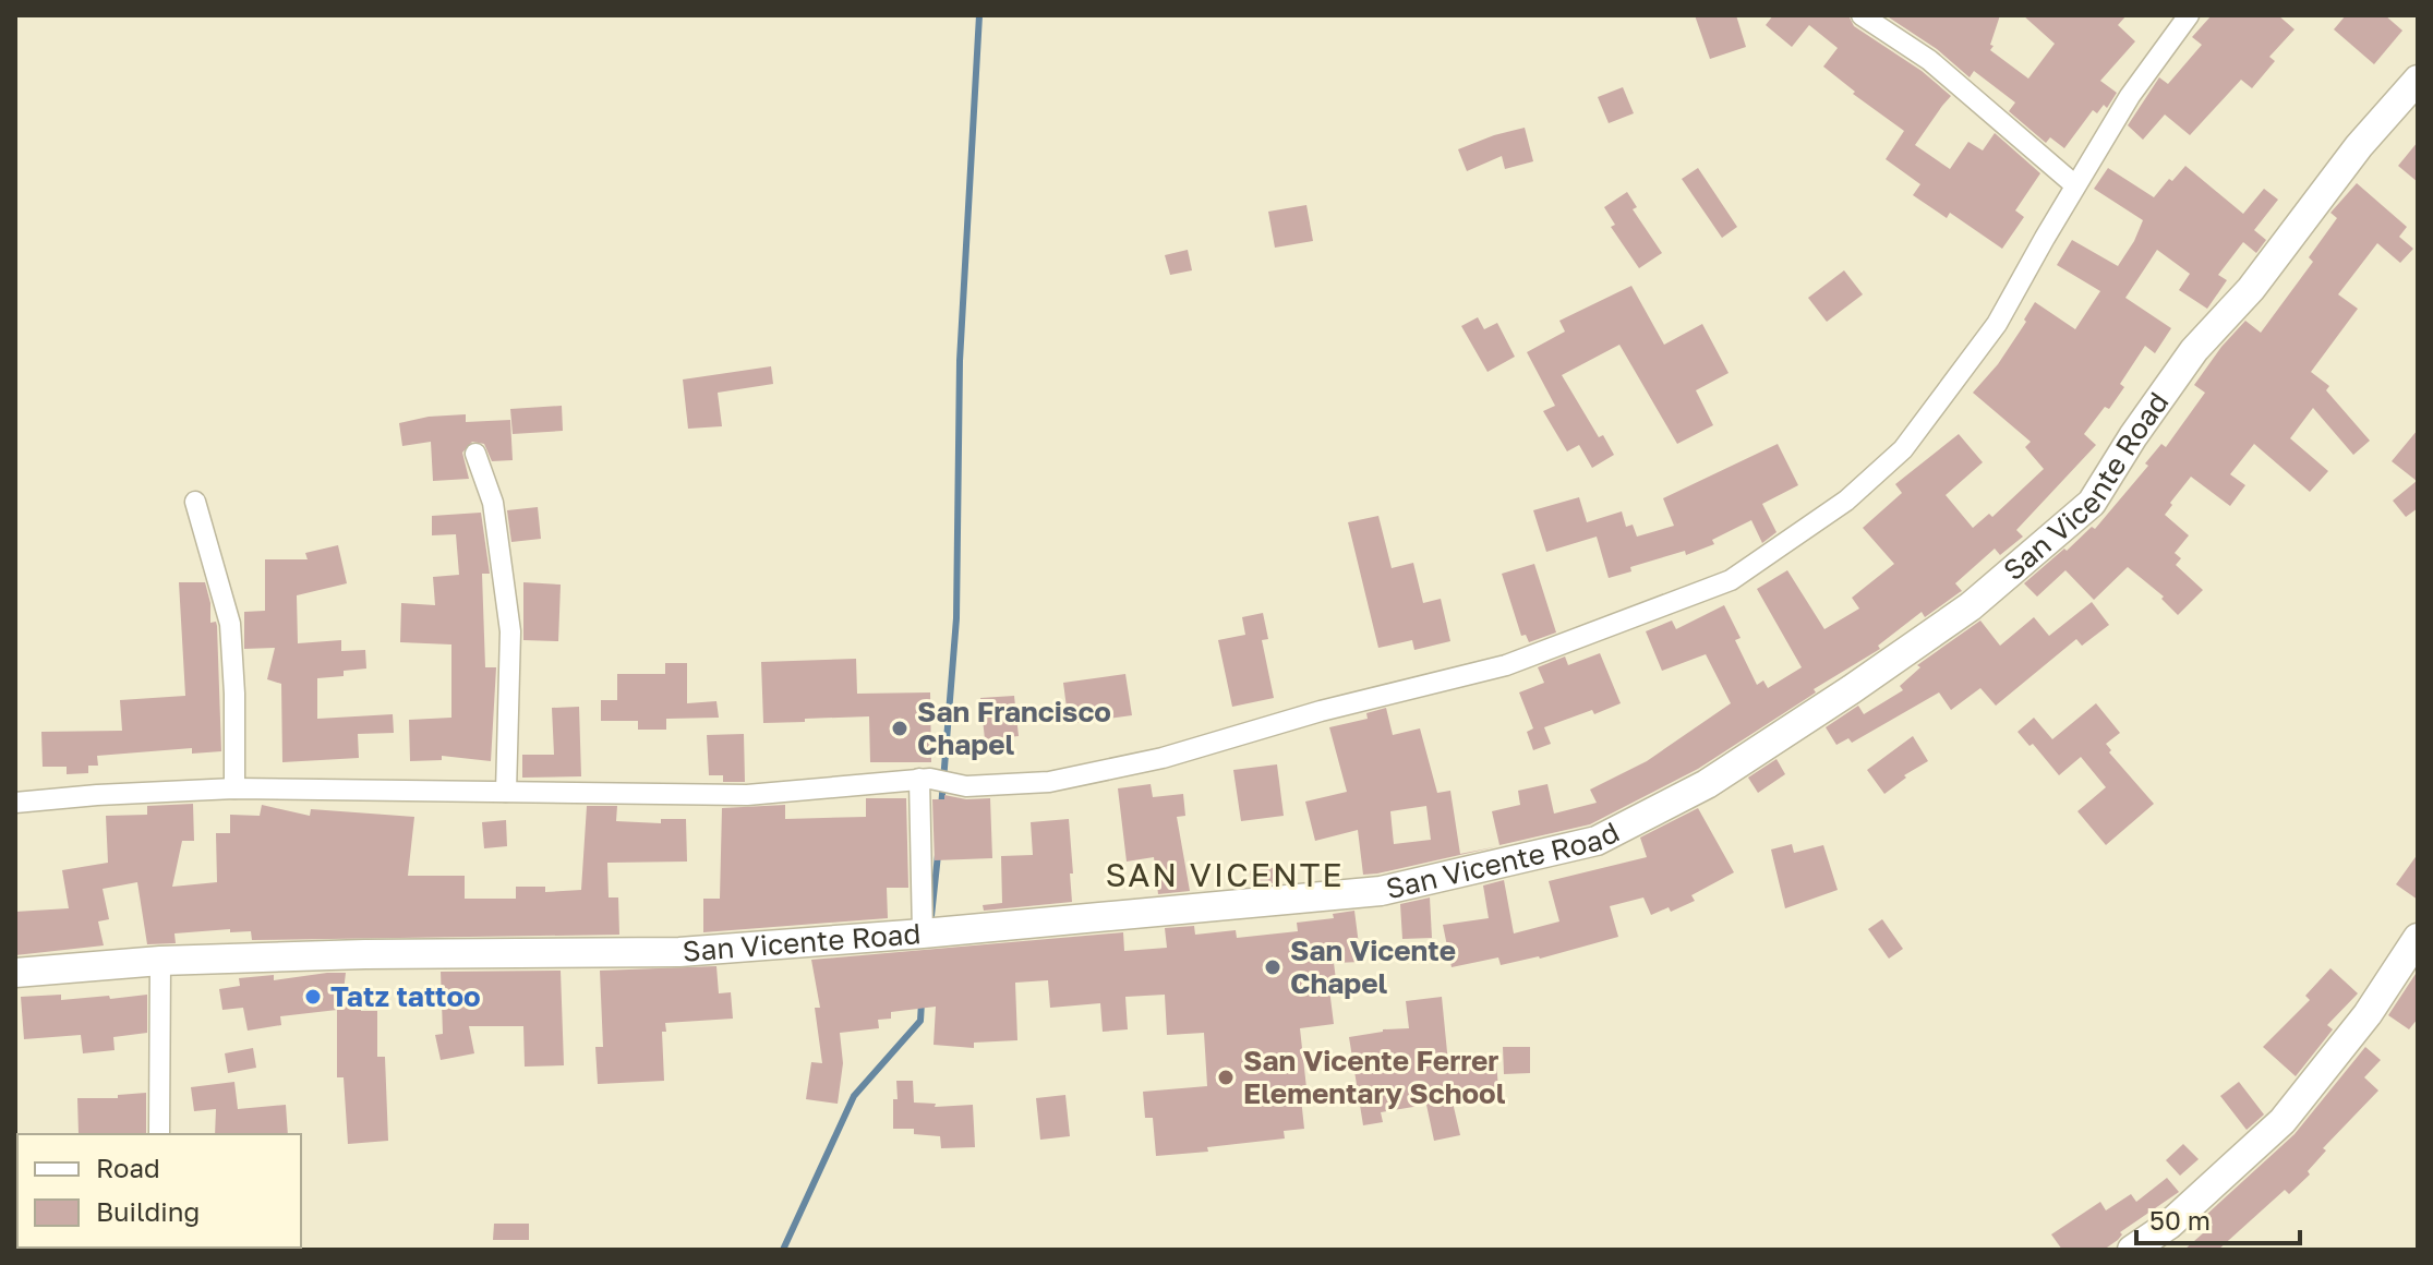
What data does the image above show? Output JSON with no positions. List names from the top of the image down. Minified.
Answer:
{"streets":{"street":["San Vicente Road"]},"districts":["SAN VICENTE"],"places":["San Francisco Chapel","San Vicente Chapel","Tatz tattoo","San Vicente Ferrer Elementary School"],"legend":["Road","Building"],"scale_bar":"50 m"}
